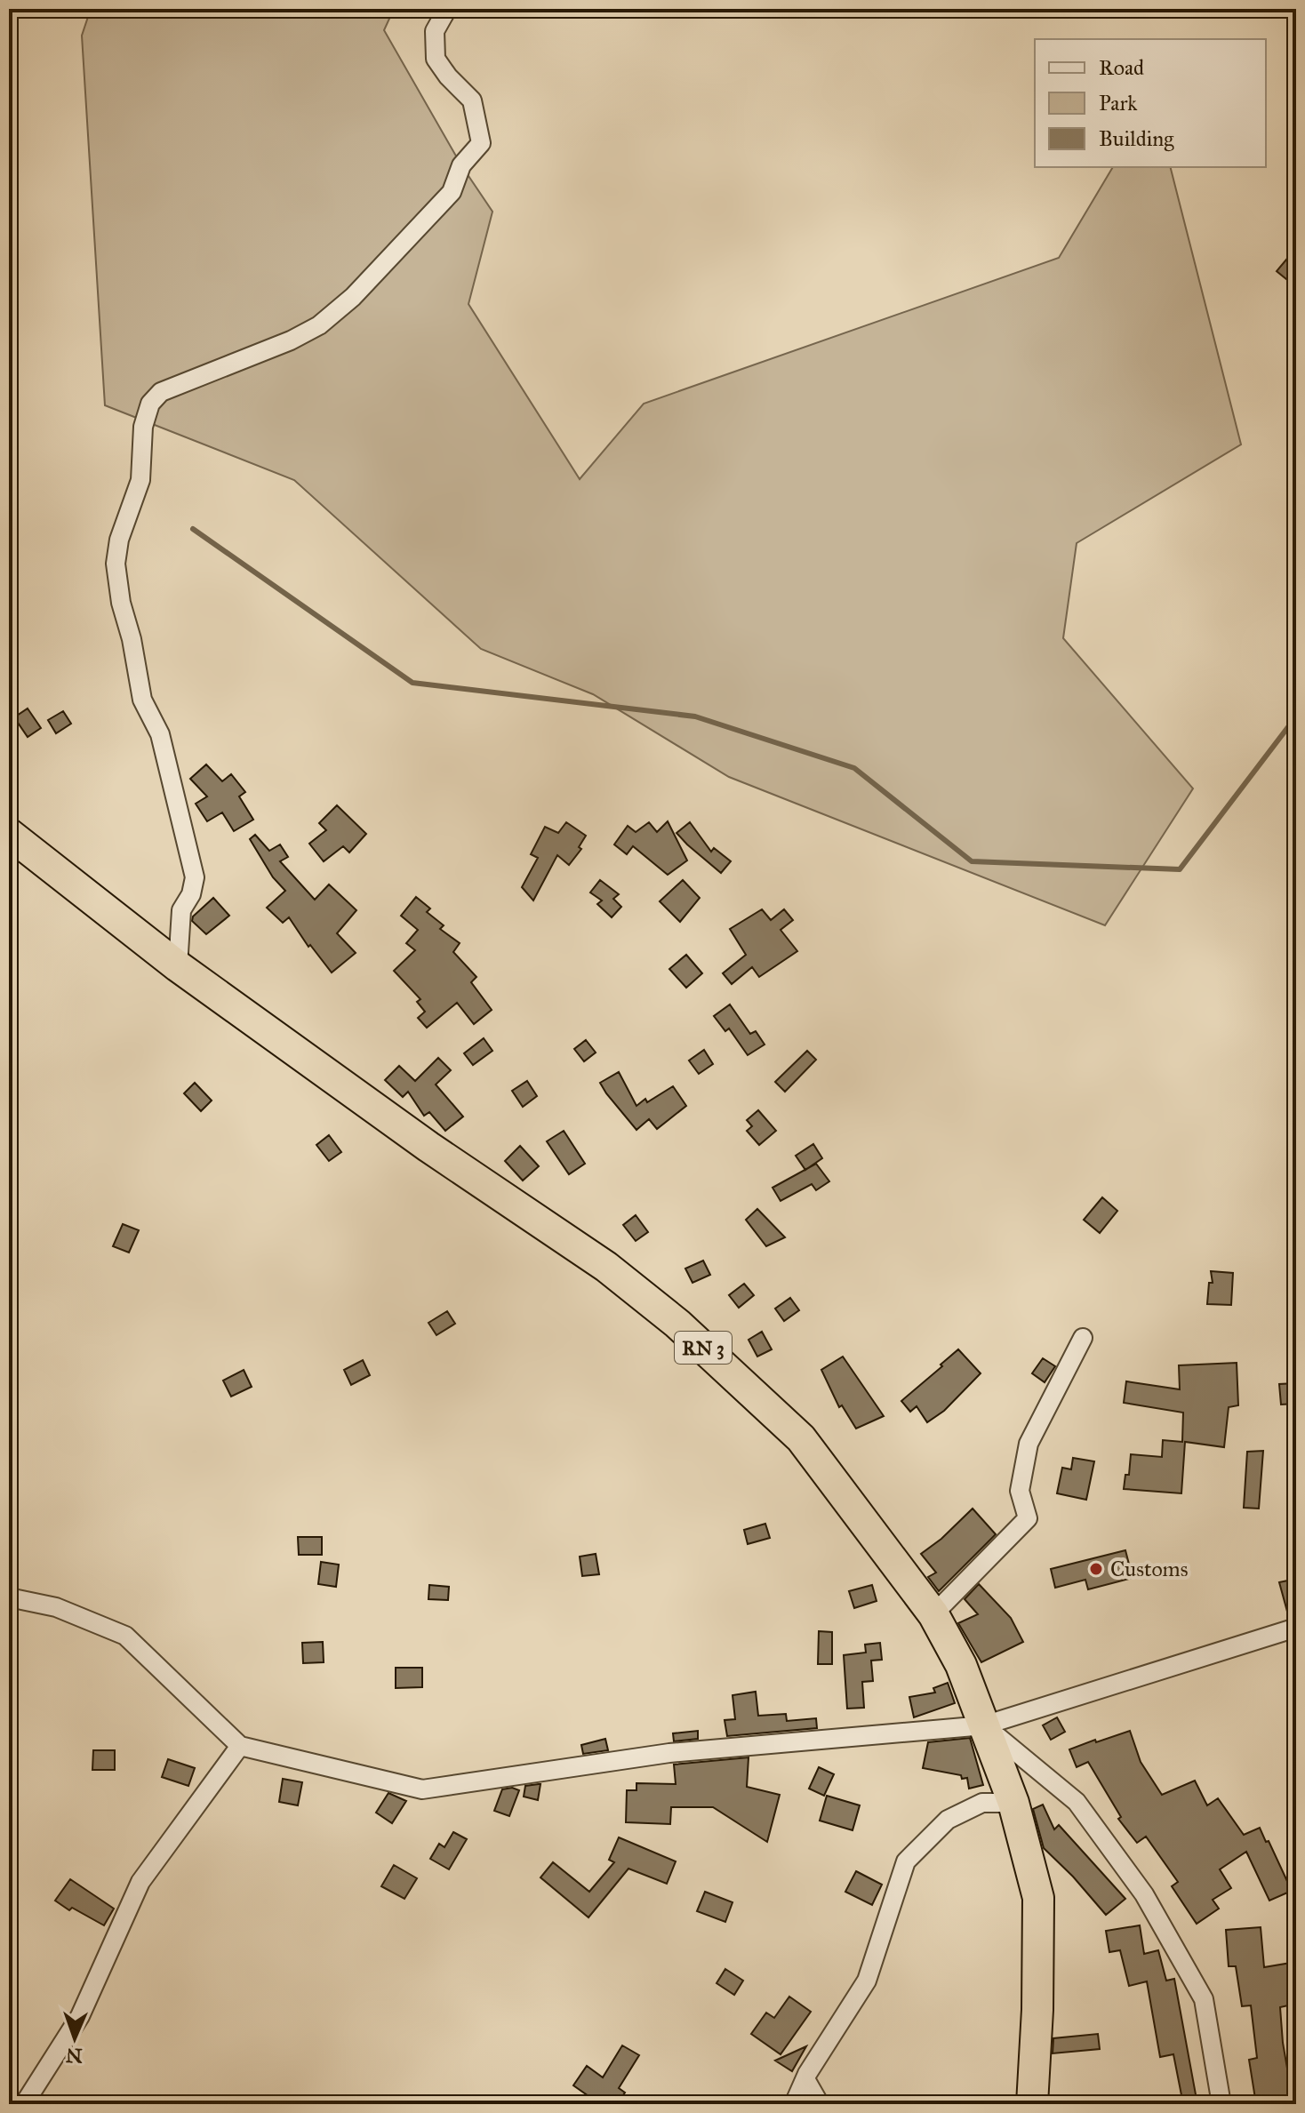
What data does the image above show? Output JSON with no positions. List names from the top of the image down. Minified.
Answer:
{"streets":{"highway":["RN 3"]},"places":["Customs"],"legend":["Road","Park","Building"],"north":"bottom"}
